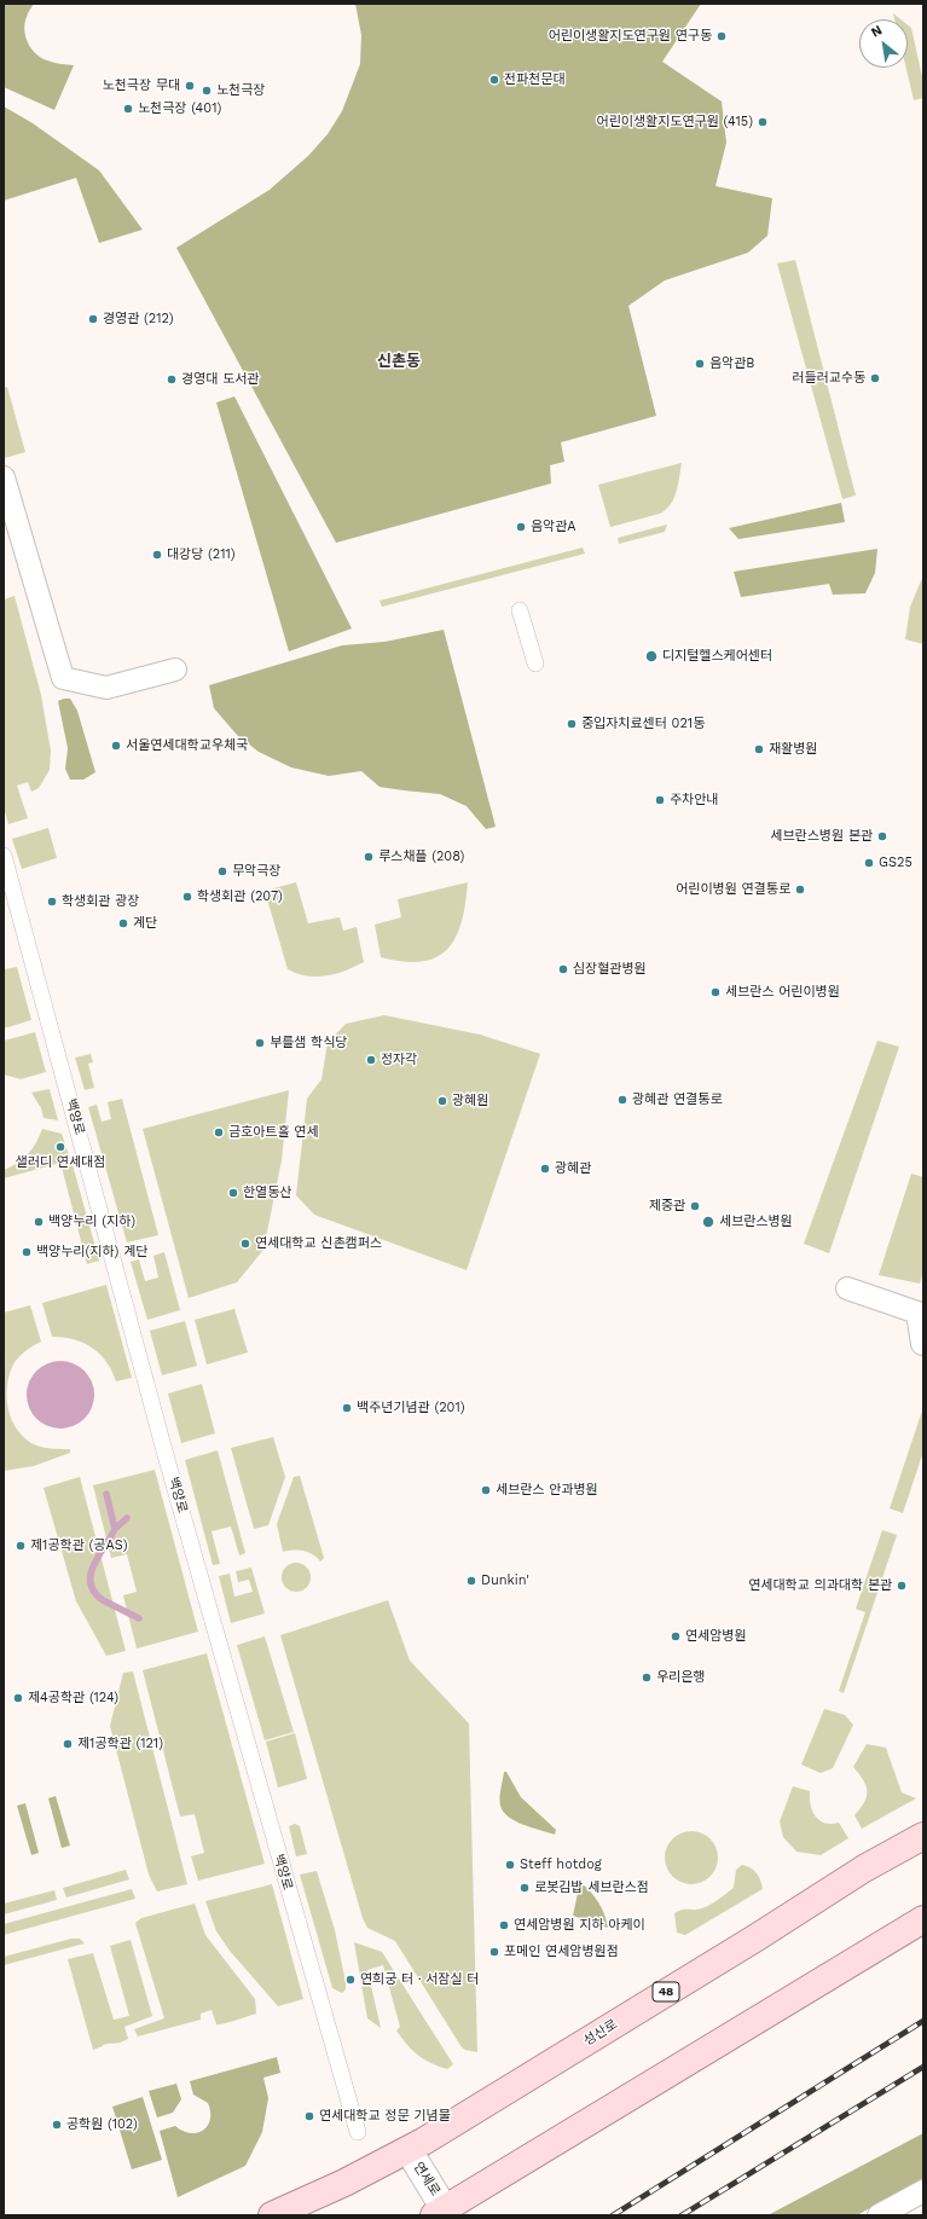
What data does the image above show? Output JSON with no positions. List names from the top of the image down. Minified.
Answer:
{"streets":{"main road":["48","성산로"],"street":["백양로","연세로"]},"crossings":[["성산로","연세로"]],"districts":["신촌동"],"places":["어린이생활지도연구원 연구동","전파천문대","노천극장 무대","노천극장","노천극장 (401)","어린이생활지도연구원 (415)","경영관 (212)","음악관B","러들러교수동","경영대 도서관","음악관A","대강당 (211)","디지털헬스케어센터","중입자치료센터 021동","서울연세대학교우체국","재활병원","주차안내","세브란스병원 본관","루스채플 (208)","GS25","무악극장","어린이병원 연결통로","학생회관 (207)","학생회관 광장","계단","심장혈관병원","세브란스 어린이병원","부를샘 학식당","정자각","광혜관 연결통로","광혜원","금호아트홀 연세","샐러디 연세대점","광혜관","한열동산","제중관","백양누리 (지하)","세브란스병원","연세대학교 신촌캠퍼스","백양누리(지하) 계단","백주년기념관 (201)","세브란스 안과병원","제1공학관 (공AS)","Dunkin'","연세대학교 의과대학 본관","연세암병원","우리은행","제4공학관 (124)","제1공학관 (121)","Steff hotdog","로봇김밥 세브란스점","연세암병원 지하 아케이","포메인 연세암병원점","연희궁 터 · 서잠실 터","연세대학교 정문 기념물","공학원 (102)"],"north":"top left"}
